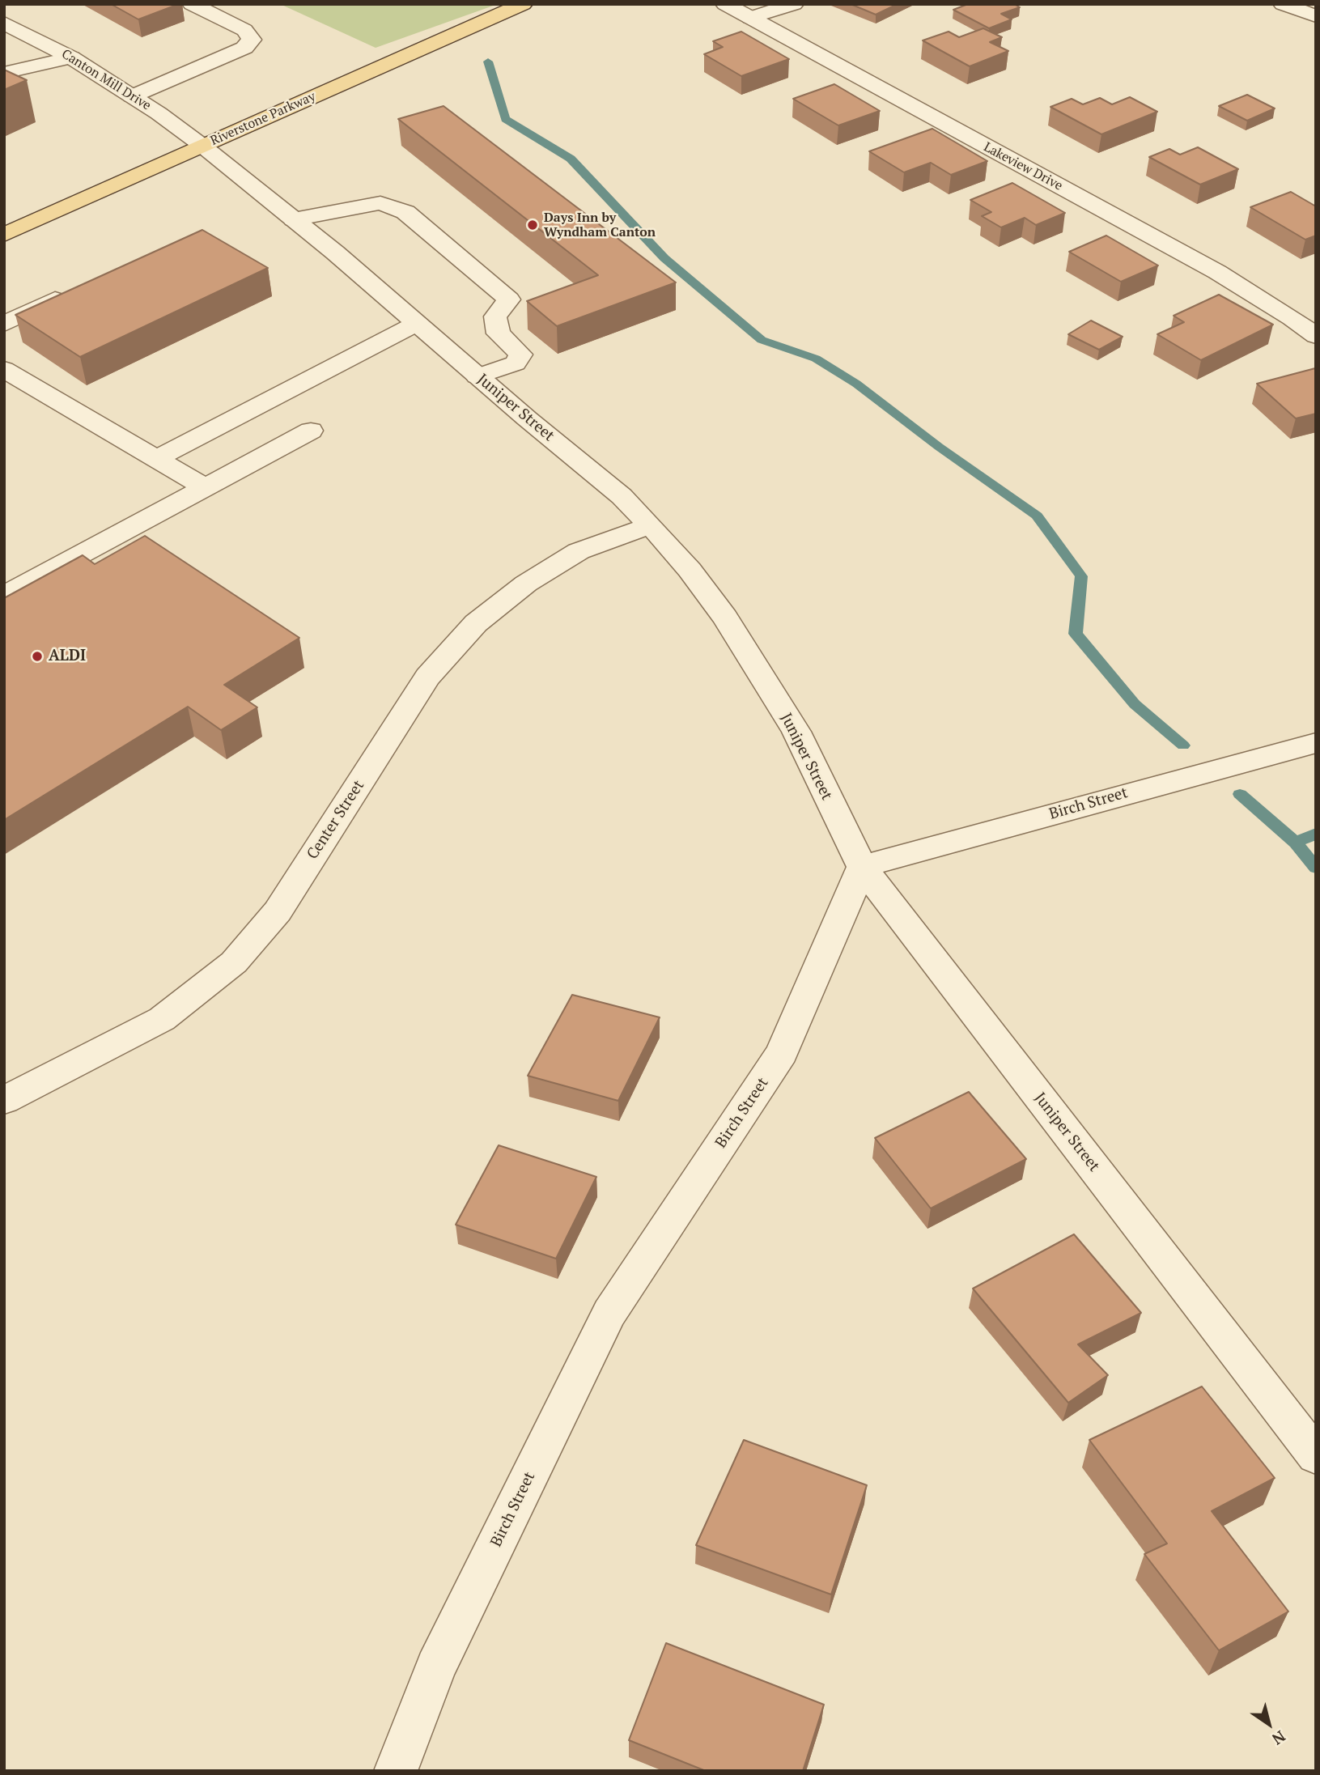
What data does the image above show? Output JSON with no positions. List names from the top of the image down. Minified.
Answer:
{"streets":{"main road":["Riverstone Parkway"],"street":["Canton Mill Drive","Lakeview Drive","Juniper Street","Birch Street","Center Street"]},"crossings":[["Canton Mill Drive","Riverstone Parkway"],["Canton Mill Drive","Juniper Street"],["Riverstone Parkway","Juniper Street"],["Juniper Street","Birch Street"],["Juniper Street","Center Street"]],"places":["Days Inn by Wyndham Canton","ALDI"],"north":"bottom right"}
